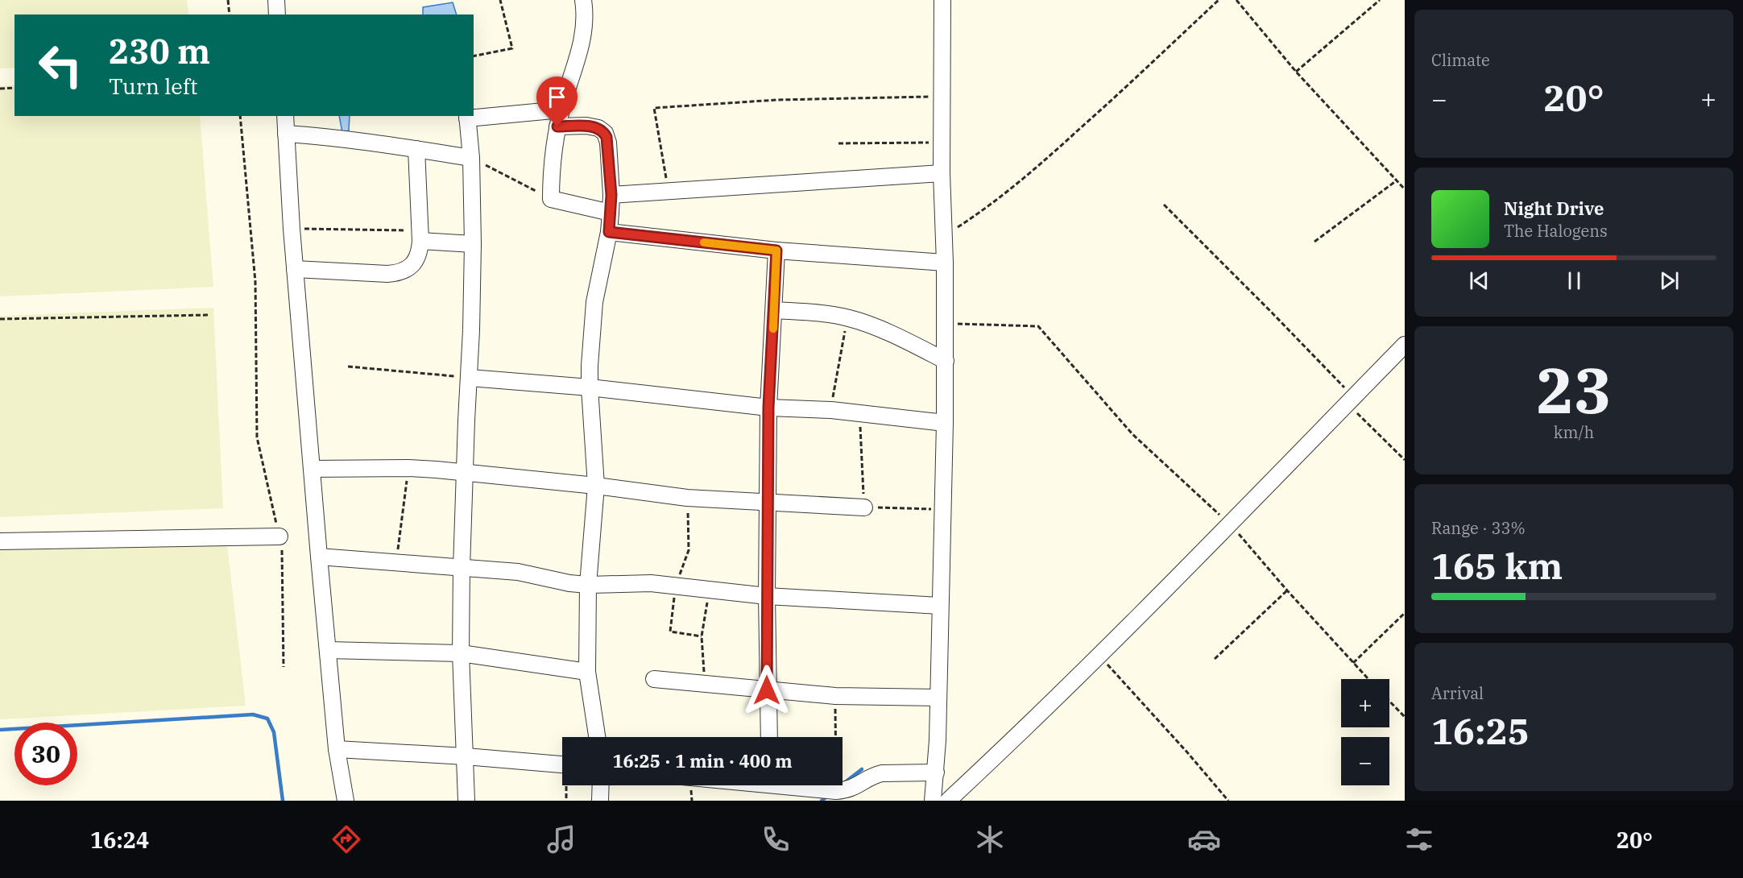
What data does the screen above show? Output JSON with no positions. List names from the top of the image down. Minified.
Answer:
{"page":{"tile":["Climate",["23","km/h"],["Range · 33%","165 km"],["Arrival","16:25"]],"turn":["230 m","Turn left"],"heat":["−","20°","+"],"song":["Night Drive","The Halogens"],"map_buttons":["+","−"],"limit":"30","trip":"16:25 · 1 min · 400 m","tabs":["16:24","20°"]}}
